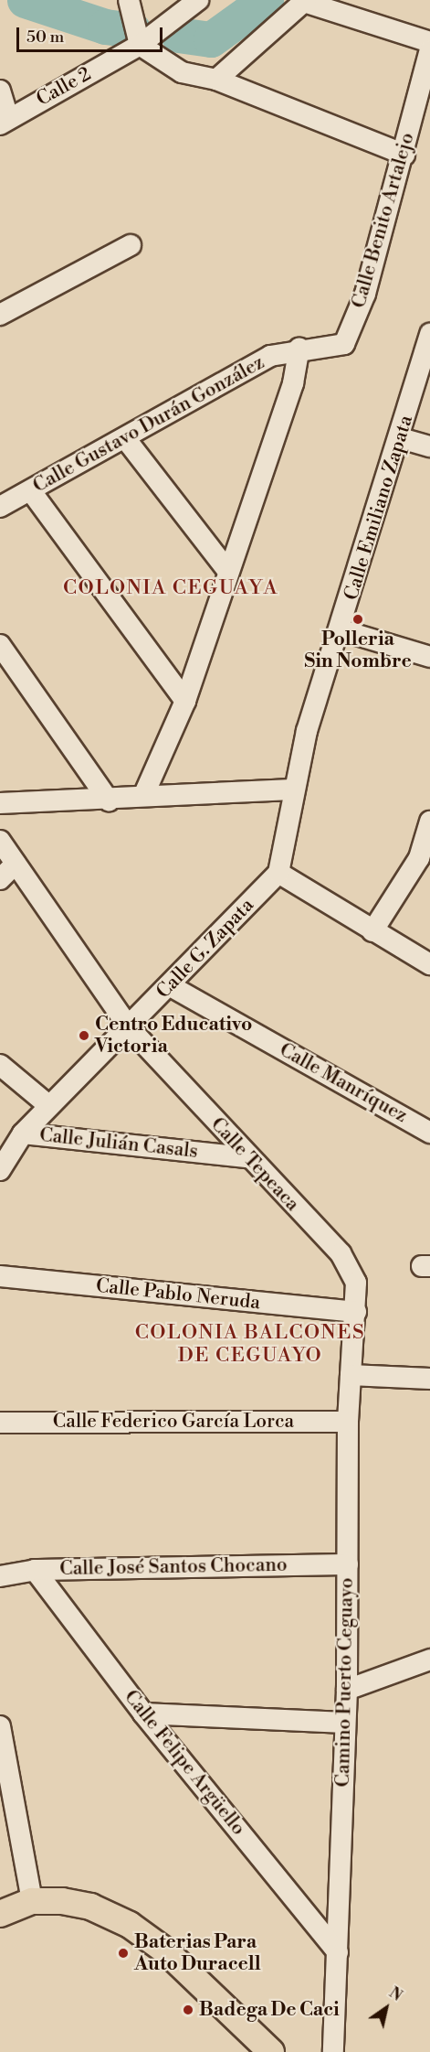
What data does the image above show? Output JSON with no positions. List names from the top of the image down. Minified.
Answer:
{"streets":{"street":["Calle 2","Calle Benito Artalejo","Calle Gustavo Durán González","Calle Emiliano Zapata","Calle G. Zapata","Calle Manríquez","Calle Julián Casals","Calle Tepeaca","Calle Pablo Neruda","Calle Federico García Lorca","Calle José Santos Chocano","Camino Puerto Ceguayo","Calle Felipe Argüello"]},"crossings":[["Calle Benito Artalejo","Calle Gustavo Durán González"],["Calle Emiliano Zapata","Calle G. Zapata"],["Calle G. Zapata","Calle Manríquez"],["Calle G. Zapata","Calle Julián Casals"],["Calle G. Zapata","Calle Tepeaca"],["Calle Julián Casals","Calle Tepeaca"],["Calle Tepeaca","Calle Pablo Neruda"],["Calle Tepeaca","Camino Puerto Ceguayo"],["Calle Pablo Neruda","Camino Puerto Ceguayo"],["Calle Federico García Lorca","Camino Puerto Ceguayo"],["Calle José Santos Chocano","Camino Puerto Ceguayo"],["Calle José Santos Chocano","Calle Felipe Argüello"],["Camino Puerto Ceguayo","Calle Felipe Argüello"]],"districts":["COLONIA CEGUAYA","COLONIA BALCONES DE CEGUAYO"],"places":["Polleria Sin Nombre","Centro Educativo Victoria","Baterias Para Auto Duracell","Badega De Caci"],"scale_bar":"50 m","north":"top right"}
